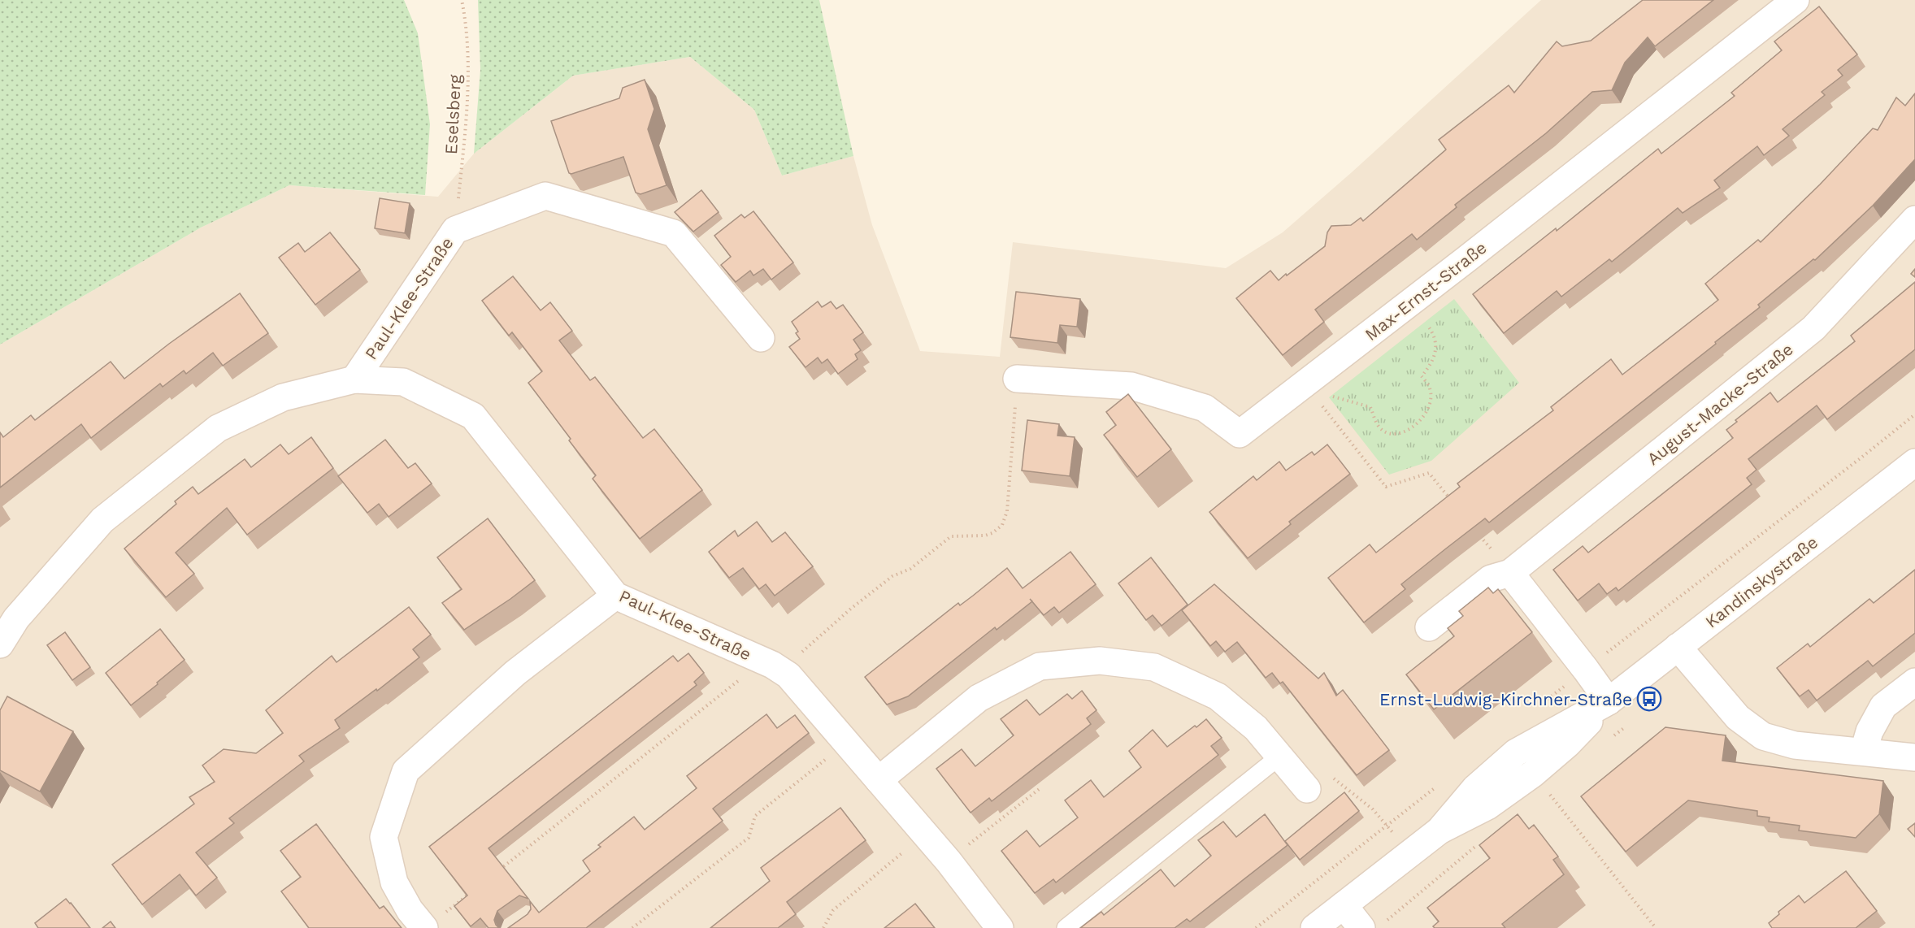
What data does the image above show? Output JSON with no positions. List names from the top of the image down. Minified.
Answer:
{"streets":{"street":["Max-Ernst-Straße","Paul-Klee-Straße","August-Macke-Straße","Kandinskystraße"],"path":["Eselsberg"]},"crossings":[["Eselsberg","Paul-Klee-Straße"]],"places":{"bus stop":["Ernst-Ludwig-Kirchner-Straße"]}}
